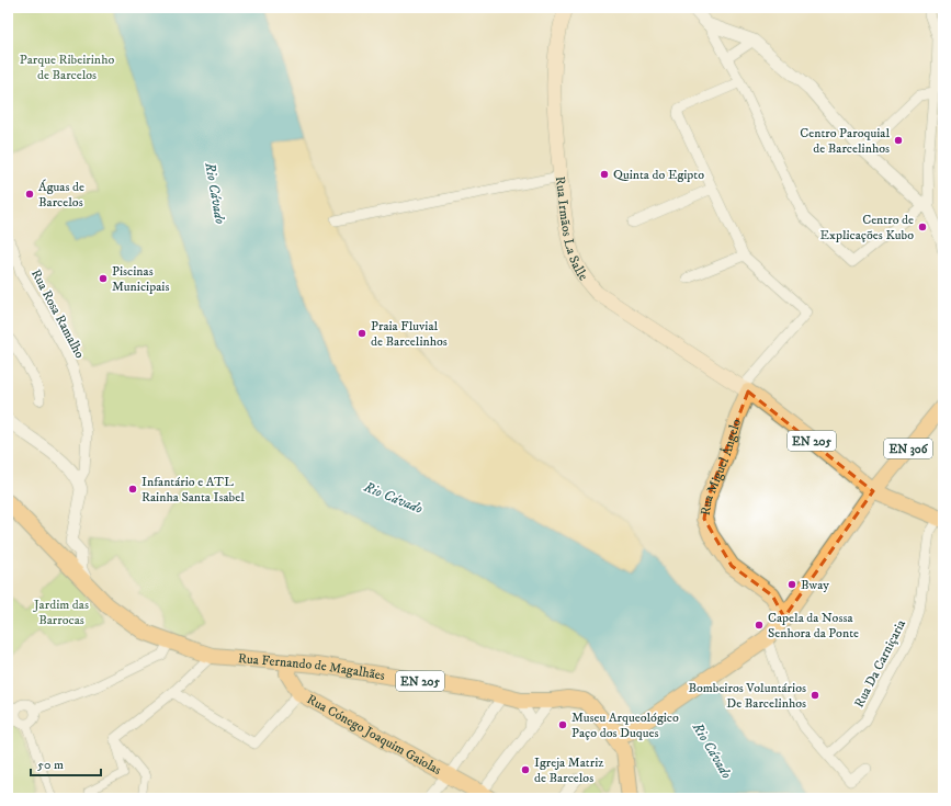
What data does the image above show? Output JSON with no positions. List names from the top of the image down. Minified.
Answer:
{"streets":{"main road":["Rua Irmãos La Salle","EN 205","EN 306","Rua Miguel Ângelo","Rua Fernando de Magalhães","Rua Cónego Joaquim Gaiolas"],"street":["Rua Rosa Ramalho","Rua Da Carniçaria"]},"crossings":[["Rua Irmãos La Salle","EN 205"],["Rua Irmãos La Salle","Rua Miguel Ângelo"],["EN 205","EN 306"],["EN 205","Rua Miguel Ângelo"],["EN 205","Rua Da Carniçaria"],["EN 205","Rua Fernando de Magalhães"]],"water":["Rio Cávado"],"parks":["Parque Ribeirinho de Barcelos","Jardim das Barrocas"],"places":["Centro Paroquial de Barcelinhos","Quinta do Egipto","Águas de Barcelos","Centro de Explicações Kubo","Piscinas Municipais","Praia Fluvial de Barcelinhos","Infantário e ATL Rainha Santa Isabel","Bway","Capela da Nossa Senhora da Ponte","Bombeiros Voluntários De Barcelinhos","Museu Arqueológico Paço dos Duques","Igreja Matriz de Barcelos"],"scale_bar":"50 m"}
